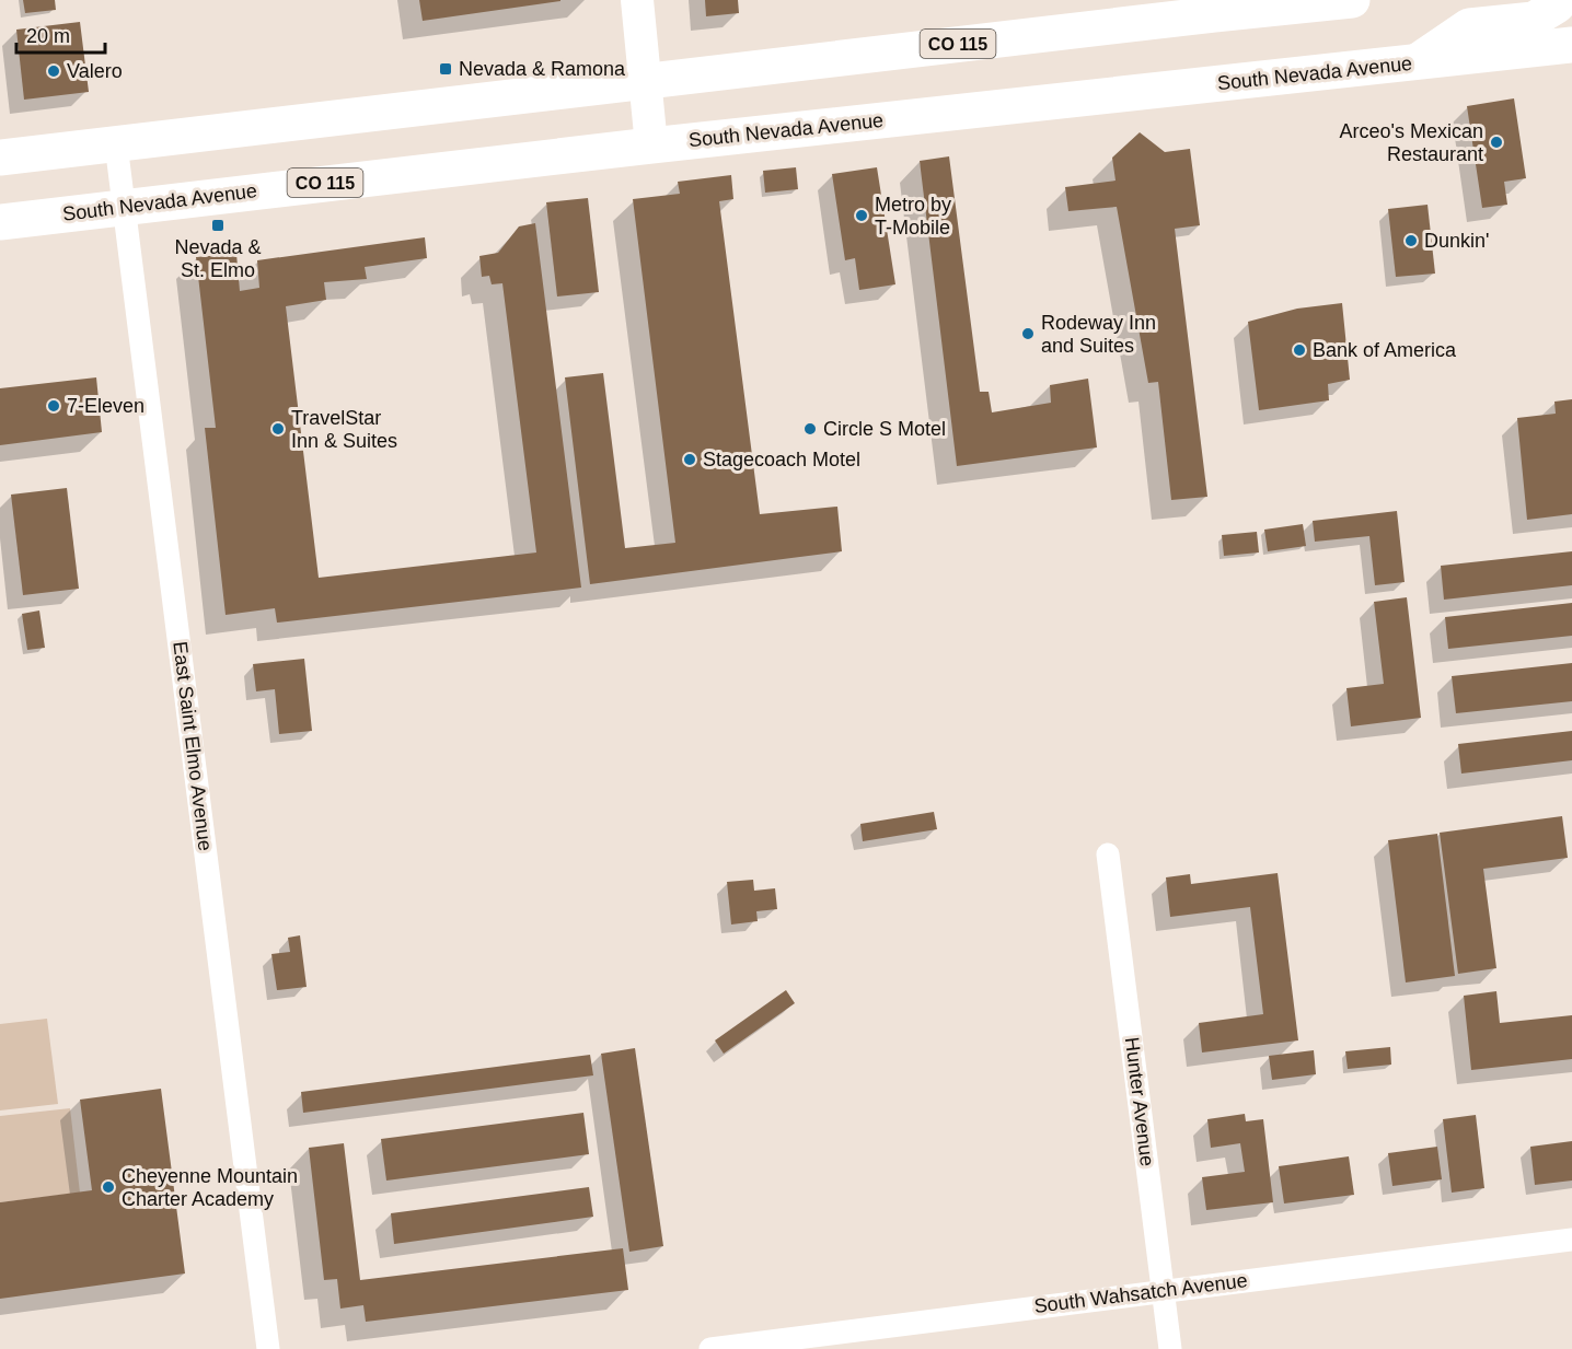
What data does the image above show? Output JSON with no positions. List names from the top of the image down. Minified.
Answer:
{"streets":{"highway":["CO 115","South Nevada Avenue"],"street":["East Saint Elmo Avenue","Hunter Avenue","South Wahsatch Avenue"]},"crossings":[["CO 115","East Saint Elmo Avenue"],["South Nevada Avenue","East Saint Elmo Avenue"],["Hunter Avenue","South Wahsatch Avenue"]],"places":{"transit":["Nevada & Ramona","Nevada & St. Elmo"],"other":["Valero","Arceo's Mexican Restaurant","Metro by T-Mobile","Dunkin'","Rodeway Inn and Suites","Bank of America","7-Eleven","TravelStar Inn & Suites","Circle S Motel","Stagecoach Motel","Cheyenne Mountain Charter Academy"]},"scale_bar":"20 m"}
